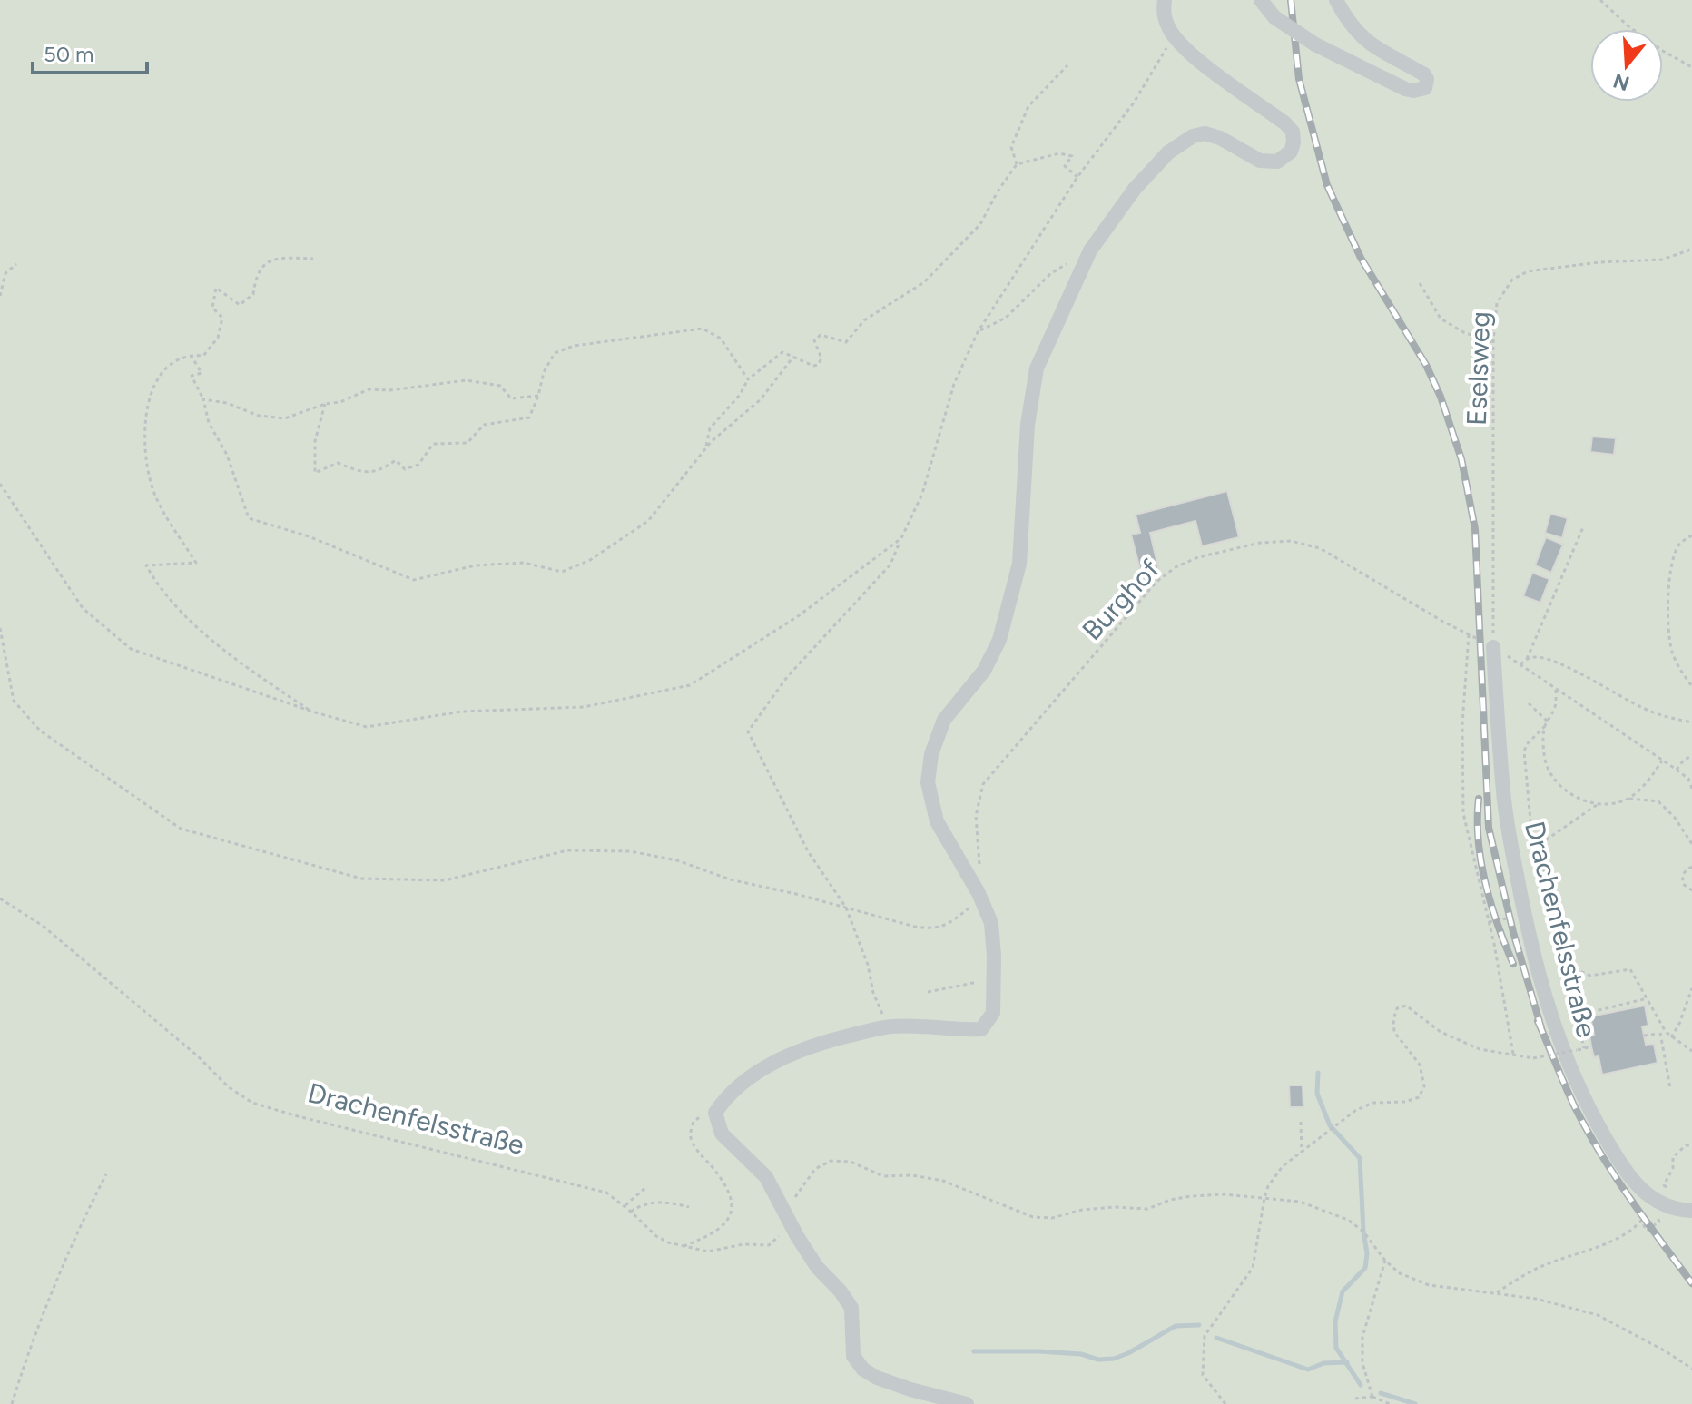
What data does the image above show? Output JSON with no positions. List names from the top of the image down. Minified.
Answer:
{"streets":{"lane":["Drachenfelsstraße"],"path":["Eselsweg","Burghof"]},"crossings":[["Eselsweg","Drachenfelsstraße"]],"scale_bar":"50 m","north":"bottom"}
